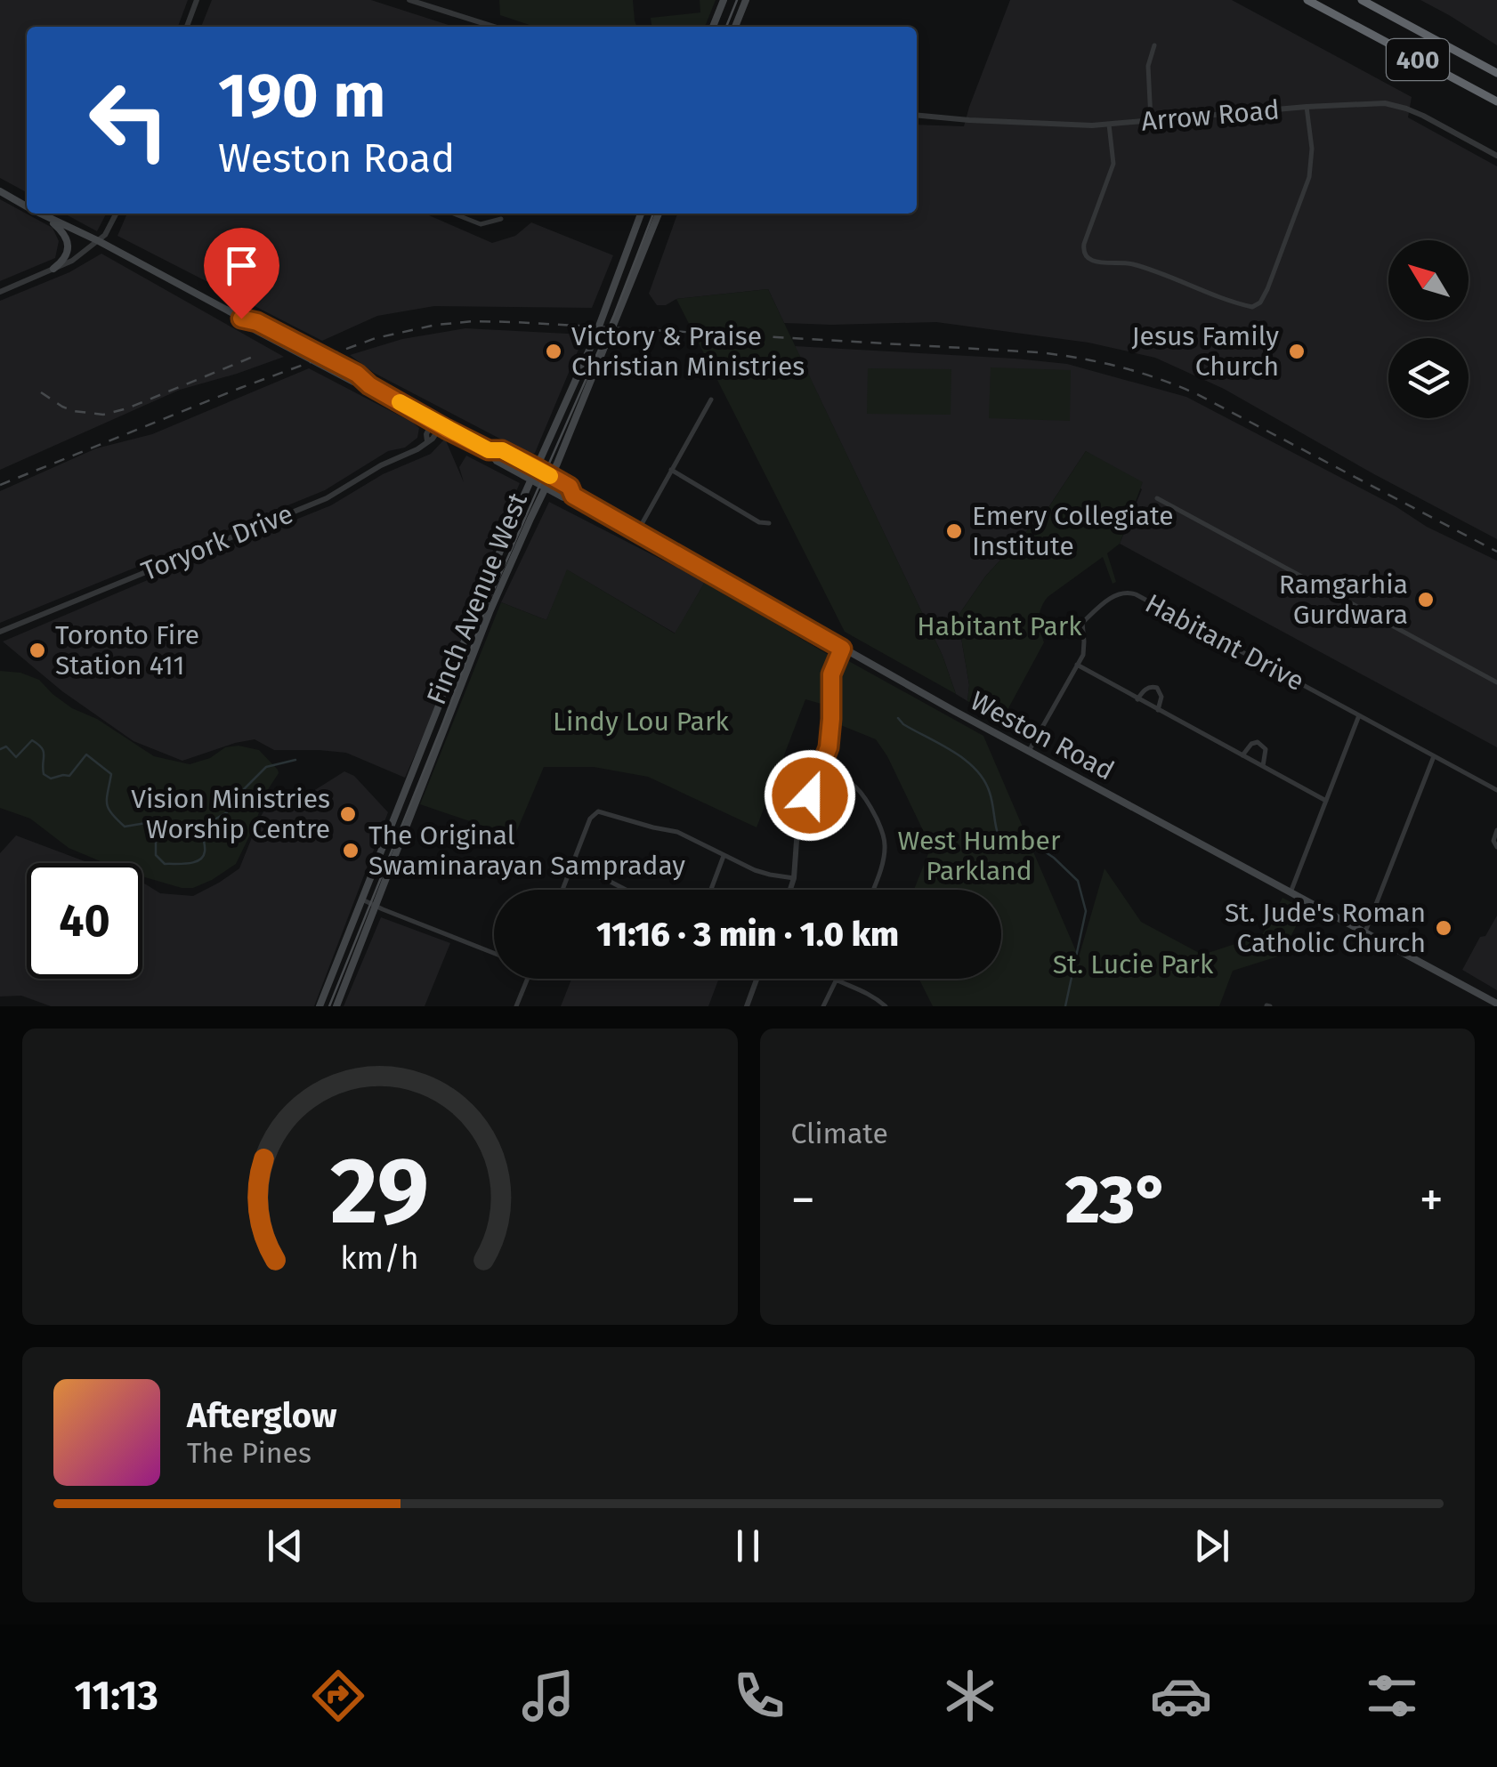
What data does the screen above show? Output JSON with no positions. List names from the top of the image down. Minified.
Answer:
{"streets":{"highway":["400"],"main road":["Finch Avenue West","Weston Road"],"street":["Arrow Road","Toryork Drive","Habitant Drive"]},"crossings":[["Toryork Drive","Weston Road"],["Finch Avenue West","Weston Road"],["Habitant Drive","Weston Road"]],"parks":["Habitant Park","Lindy Lou Park","West Humber Parkland","St. Lucie Park"],"places":["Victory & Praise Christian Ministries","Jesus Family Church","Emery Collegiate Institute","Ramgarhia Gurdwara","Toronto Fire Station 411","Vision Ministries Worship Centre","The Original Swaminarayan Sampraday","St. Jude's Roman Catholic Church"],"north":"top left","page":{"turn":["190 m","Weston Road"],"limit":"40","trip":"11:16 · 3 min · 1.0 km","tile":"Climate","heat":["−","23°","+"],"song":["Afterglow","The Pines"],"tabs":"11:13","gauge":["29","km/h"]}}
